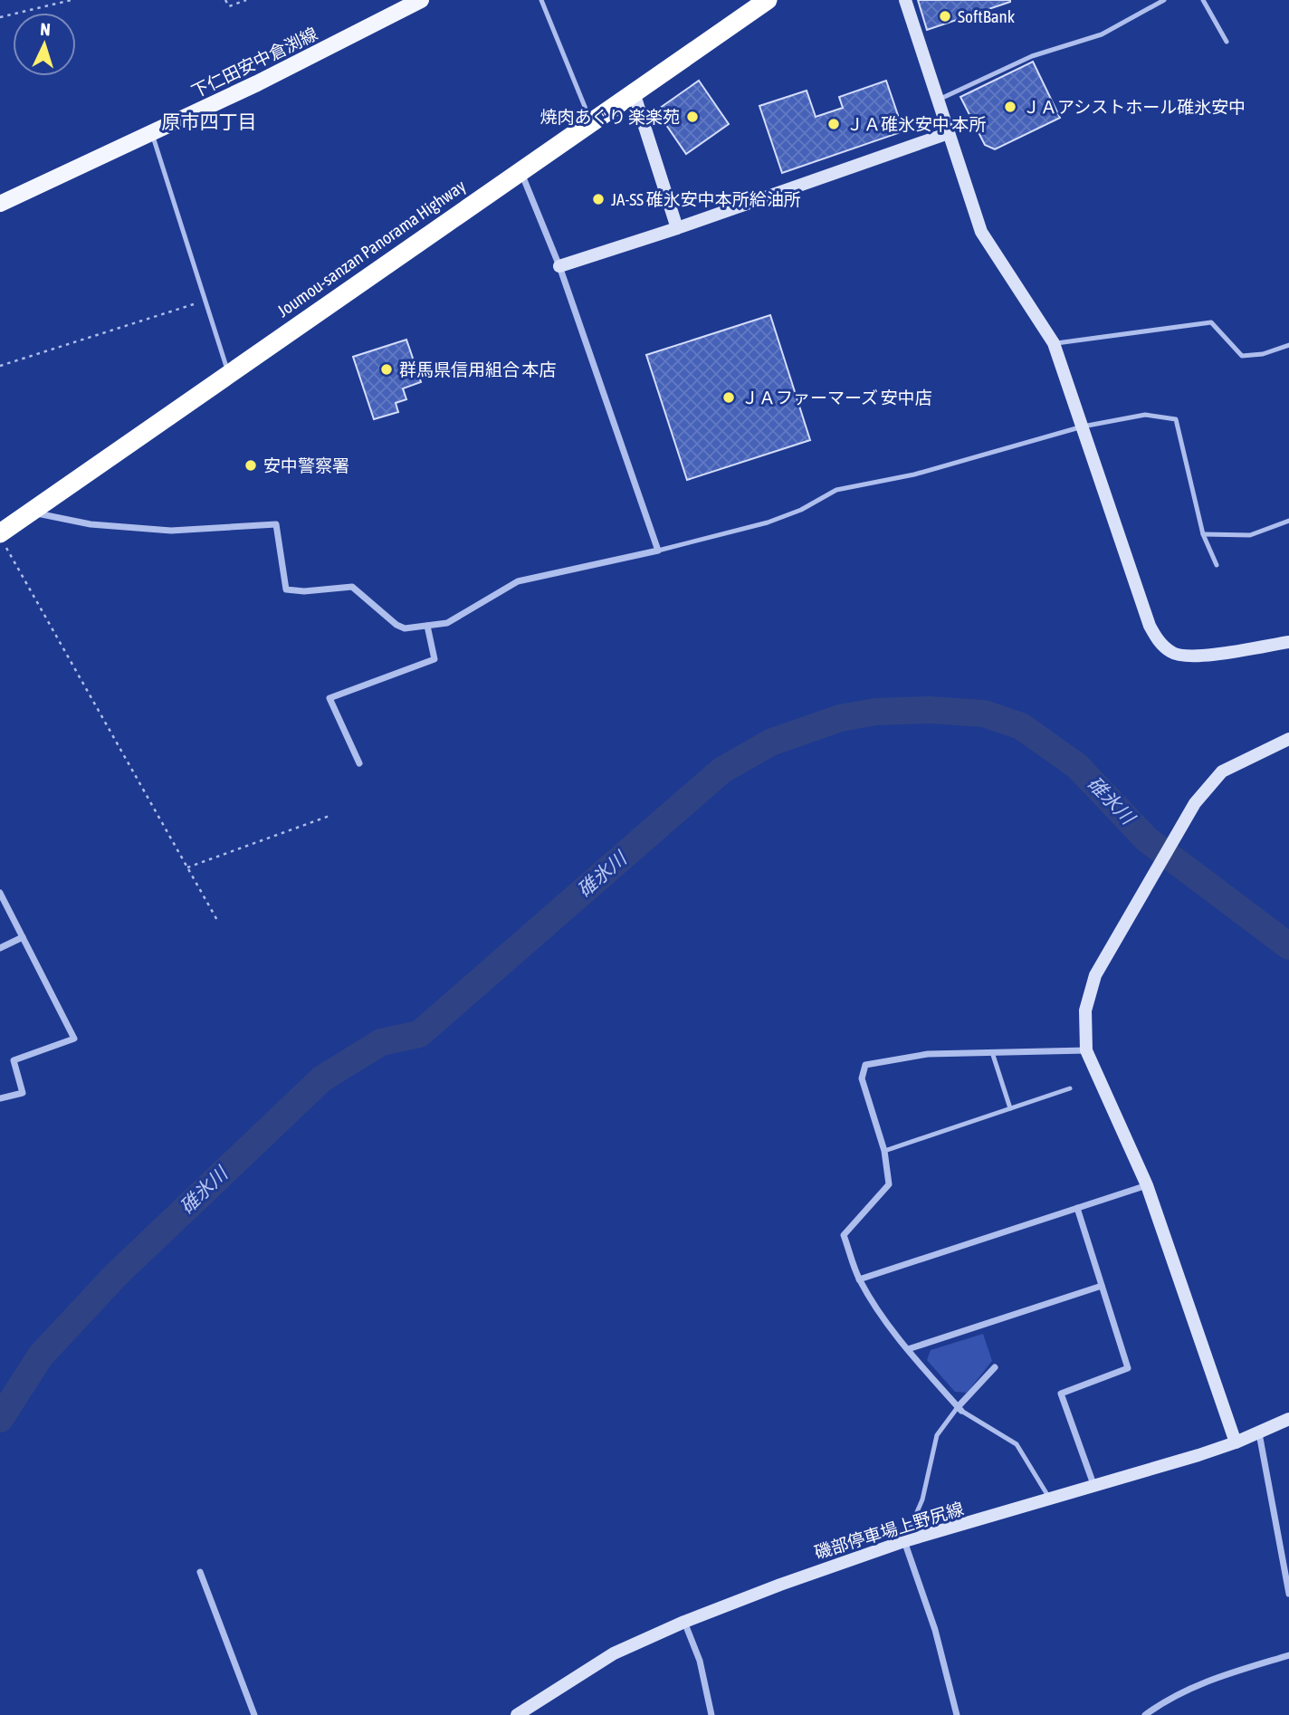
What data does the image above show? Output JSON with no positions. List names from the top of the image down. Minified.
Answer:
{"streets":{"highway":["Joumou-sanzan Panorama Highway"],"main road":["下仁田安中倉渕線"],"street":["磯部停車場上野尻線"]},"districts":["原市四丁目"],"water":["碓氷川"],"places":["SoftBank","ＪＡアシストホール碓氷安中","焼肉あぐり 楽楽苑","ＪＡ碓氷安中 本所","JA-SS 碓氷安中本所給油所","群馬県信用組合 本店","ＪＡファーマーズ 安中店","安中警察署"],"north":"top"}
